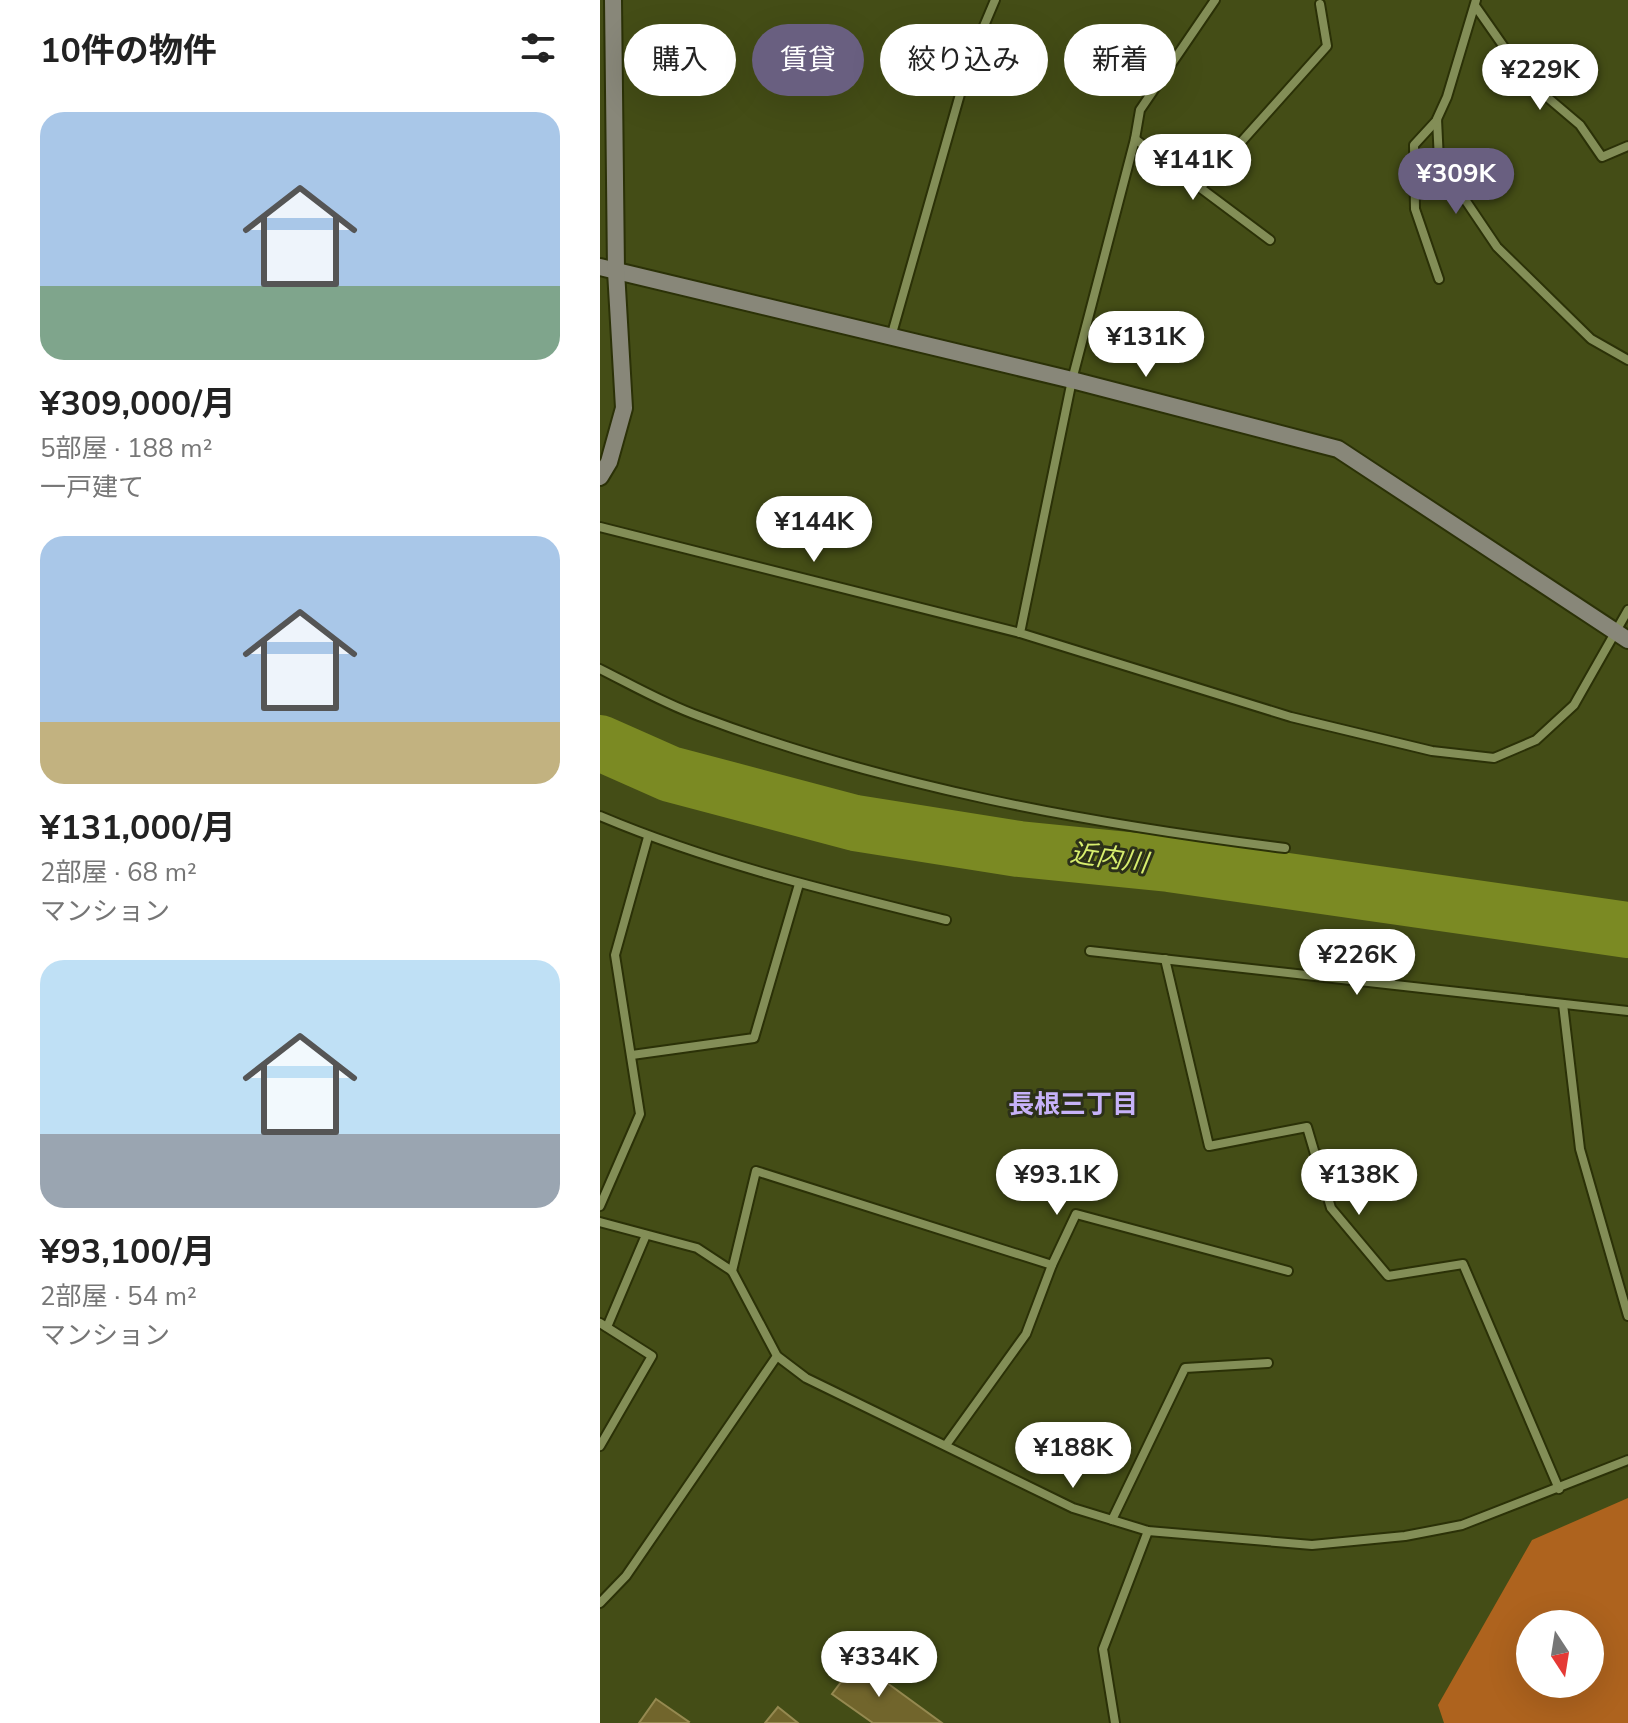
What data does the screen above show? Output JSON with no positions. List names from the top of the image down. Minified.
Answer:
{"districts":["長根三丁目"],"water":["近内川"],"north":"bottom","page":{"heading":"10件の物件","chip":["購入","賃貸","絞り込み","新着"],"price":["¥229K","¥141K","¥309K","¥131K","¥144K","¥226K","¥93.1K","¥138K","¥188K","¥334K"],"list":[{"name":"¥309,000/月","note":"5部屋 · 188 m² · 一戸建て"},{"name":"¥131,000/月","note":"2部屋 · 68 m² · マンション"},{"name":"¥93,100/月","note":"2部屋 · 54 m² · マンション"}]}}
